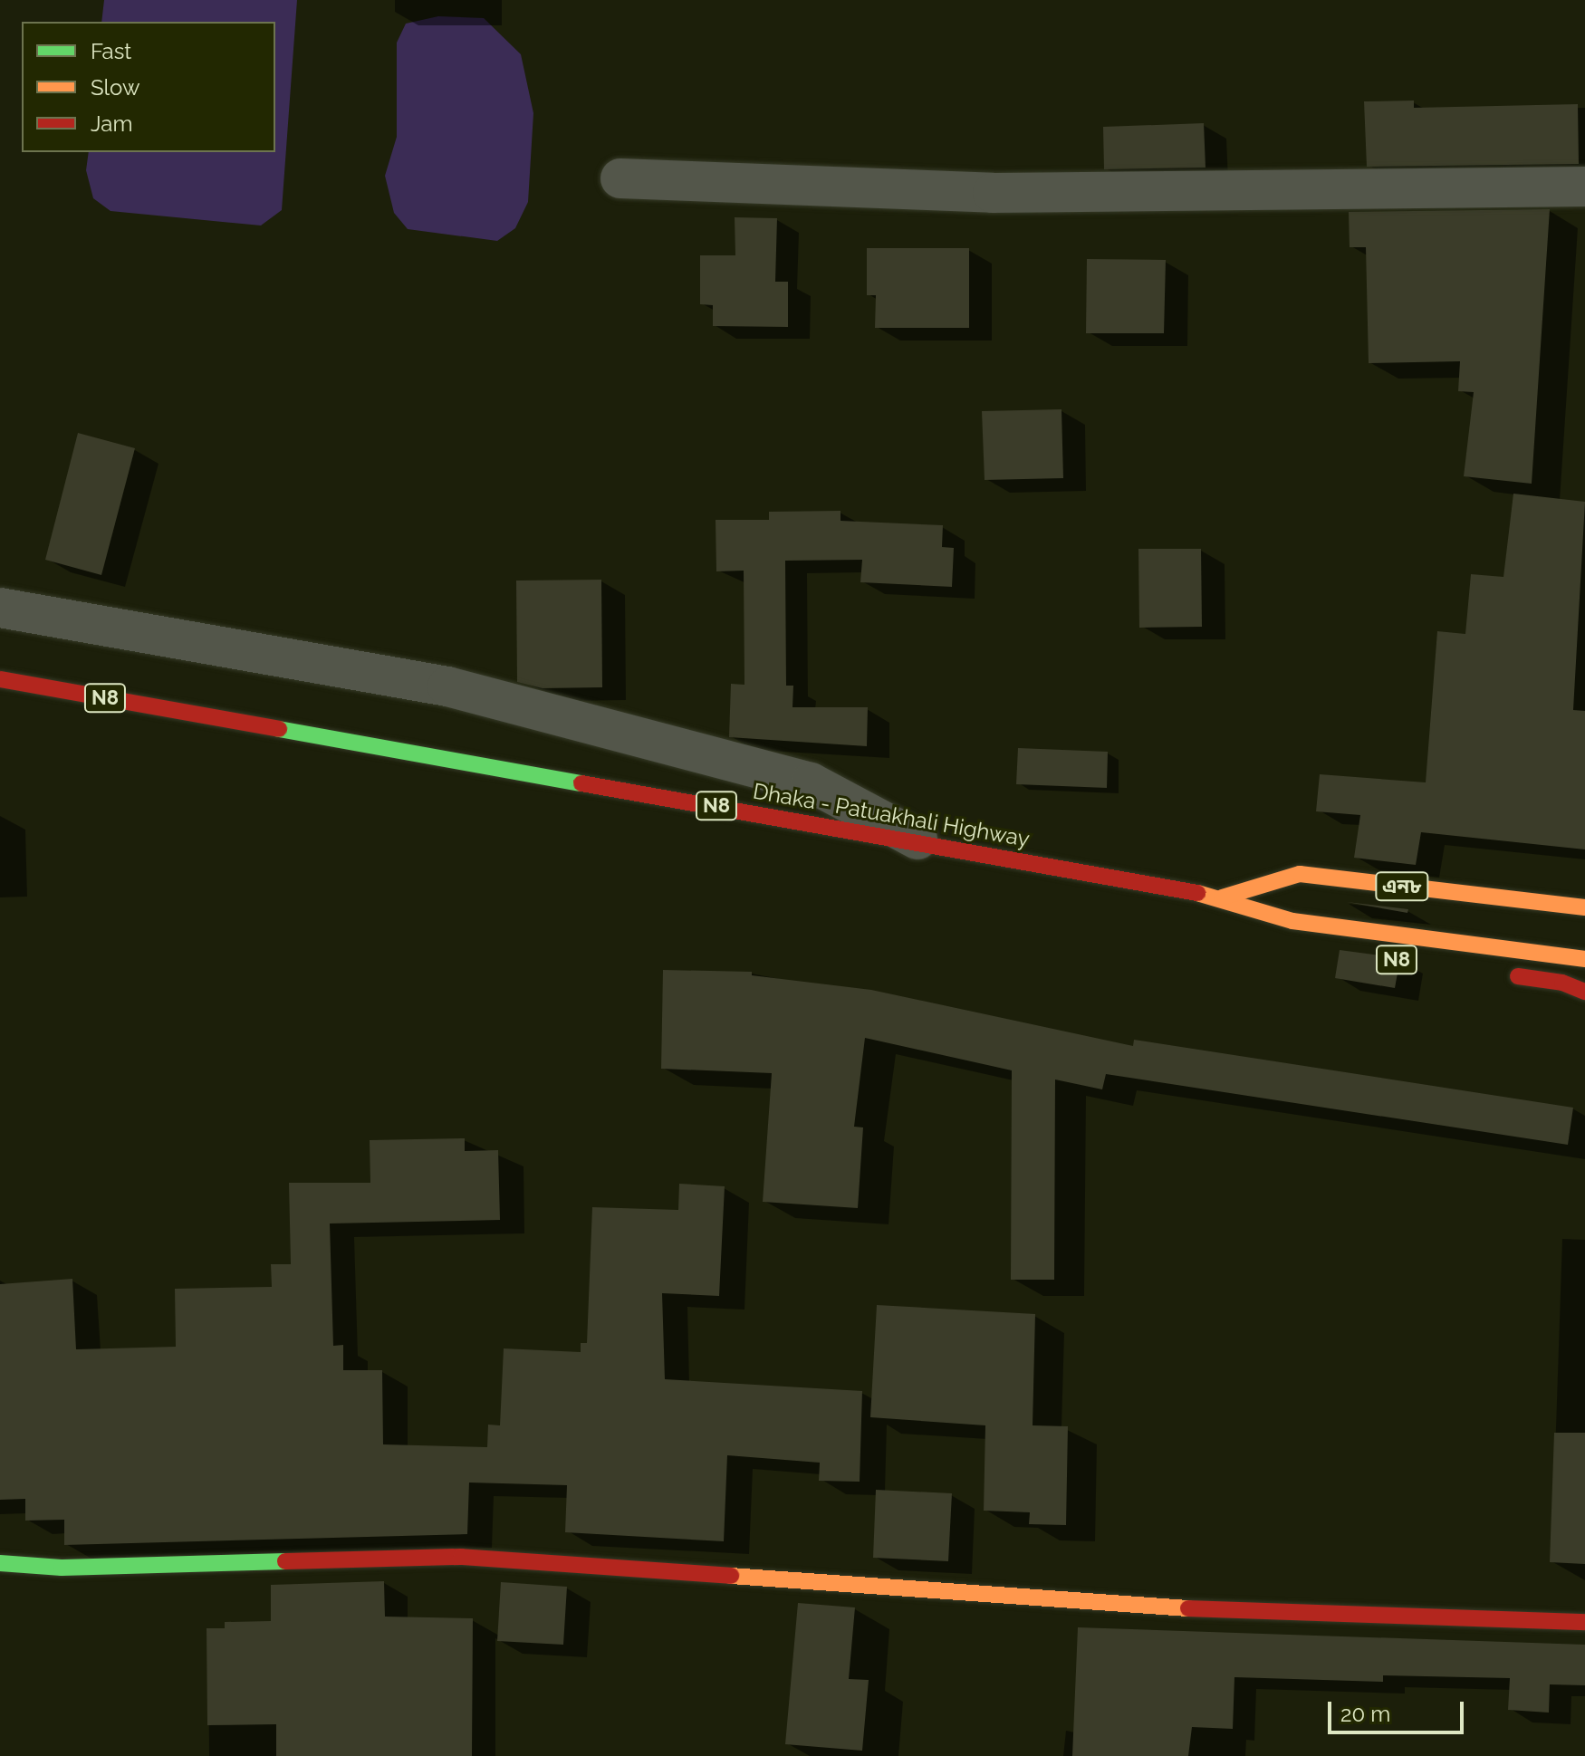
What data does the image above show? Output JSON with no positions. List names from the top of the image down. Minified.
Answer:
{"streets":{"main road":["N8","Dhaka - Patuakhali Highway","এন৮"]},"crossings":[["N8","Dhaka - Patuakhali Highway"],["N8","এন৮"],["Dhaka - Patuakhali Highway","এন৮"]],"legend":["Fast","Slow","Jam"],"scale_bar":"20 m"}
